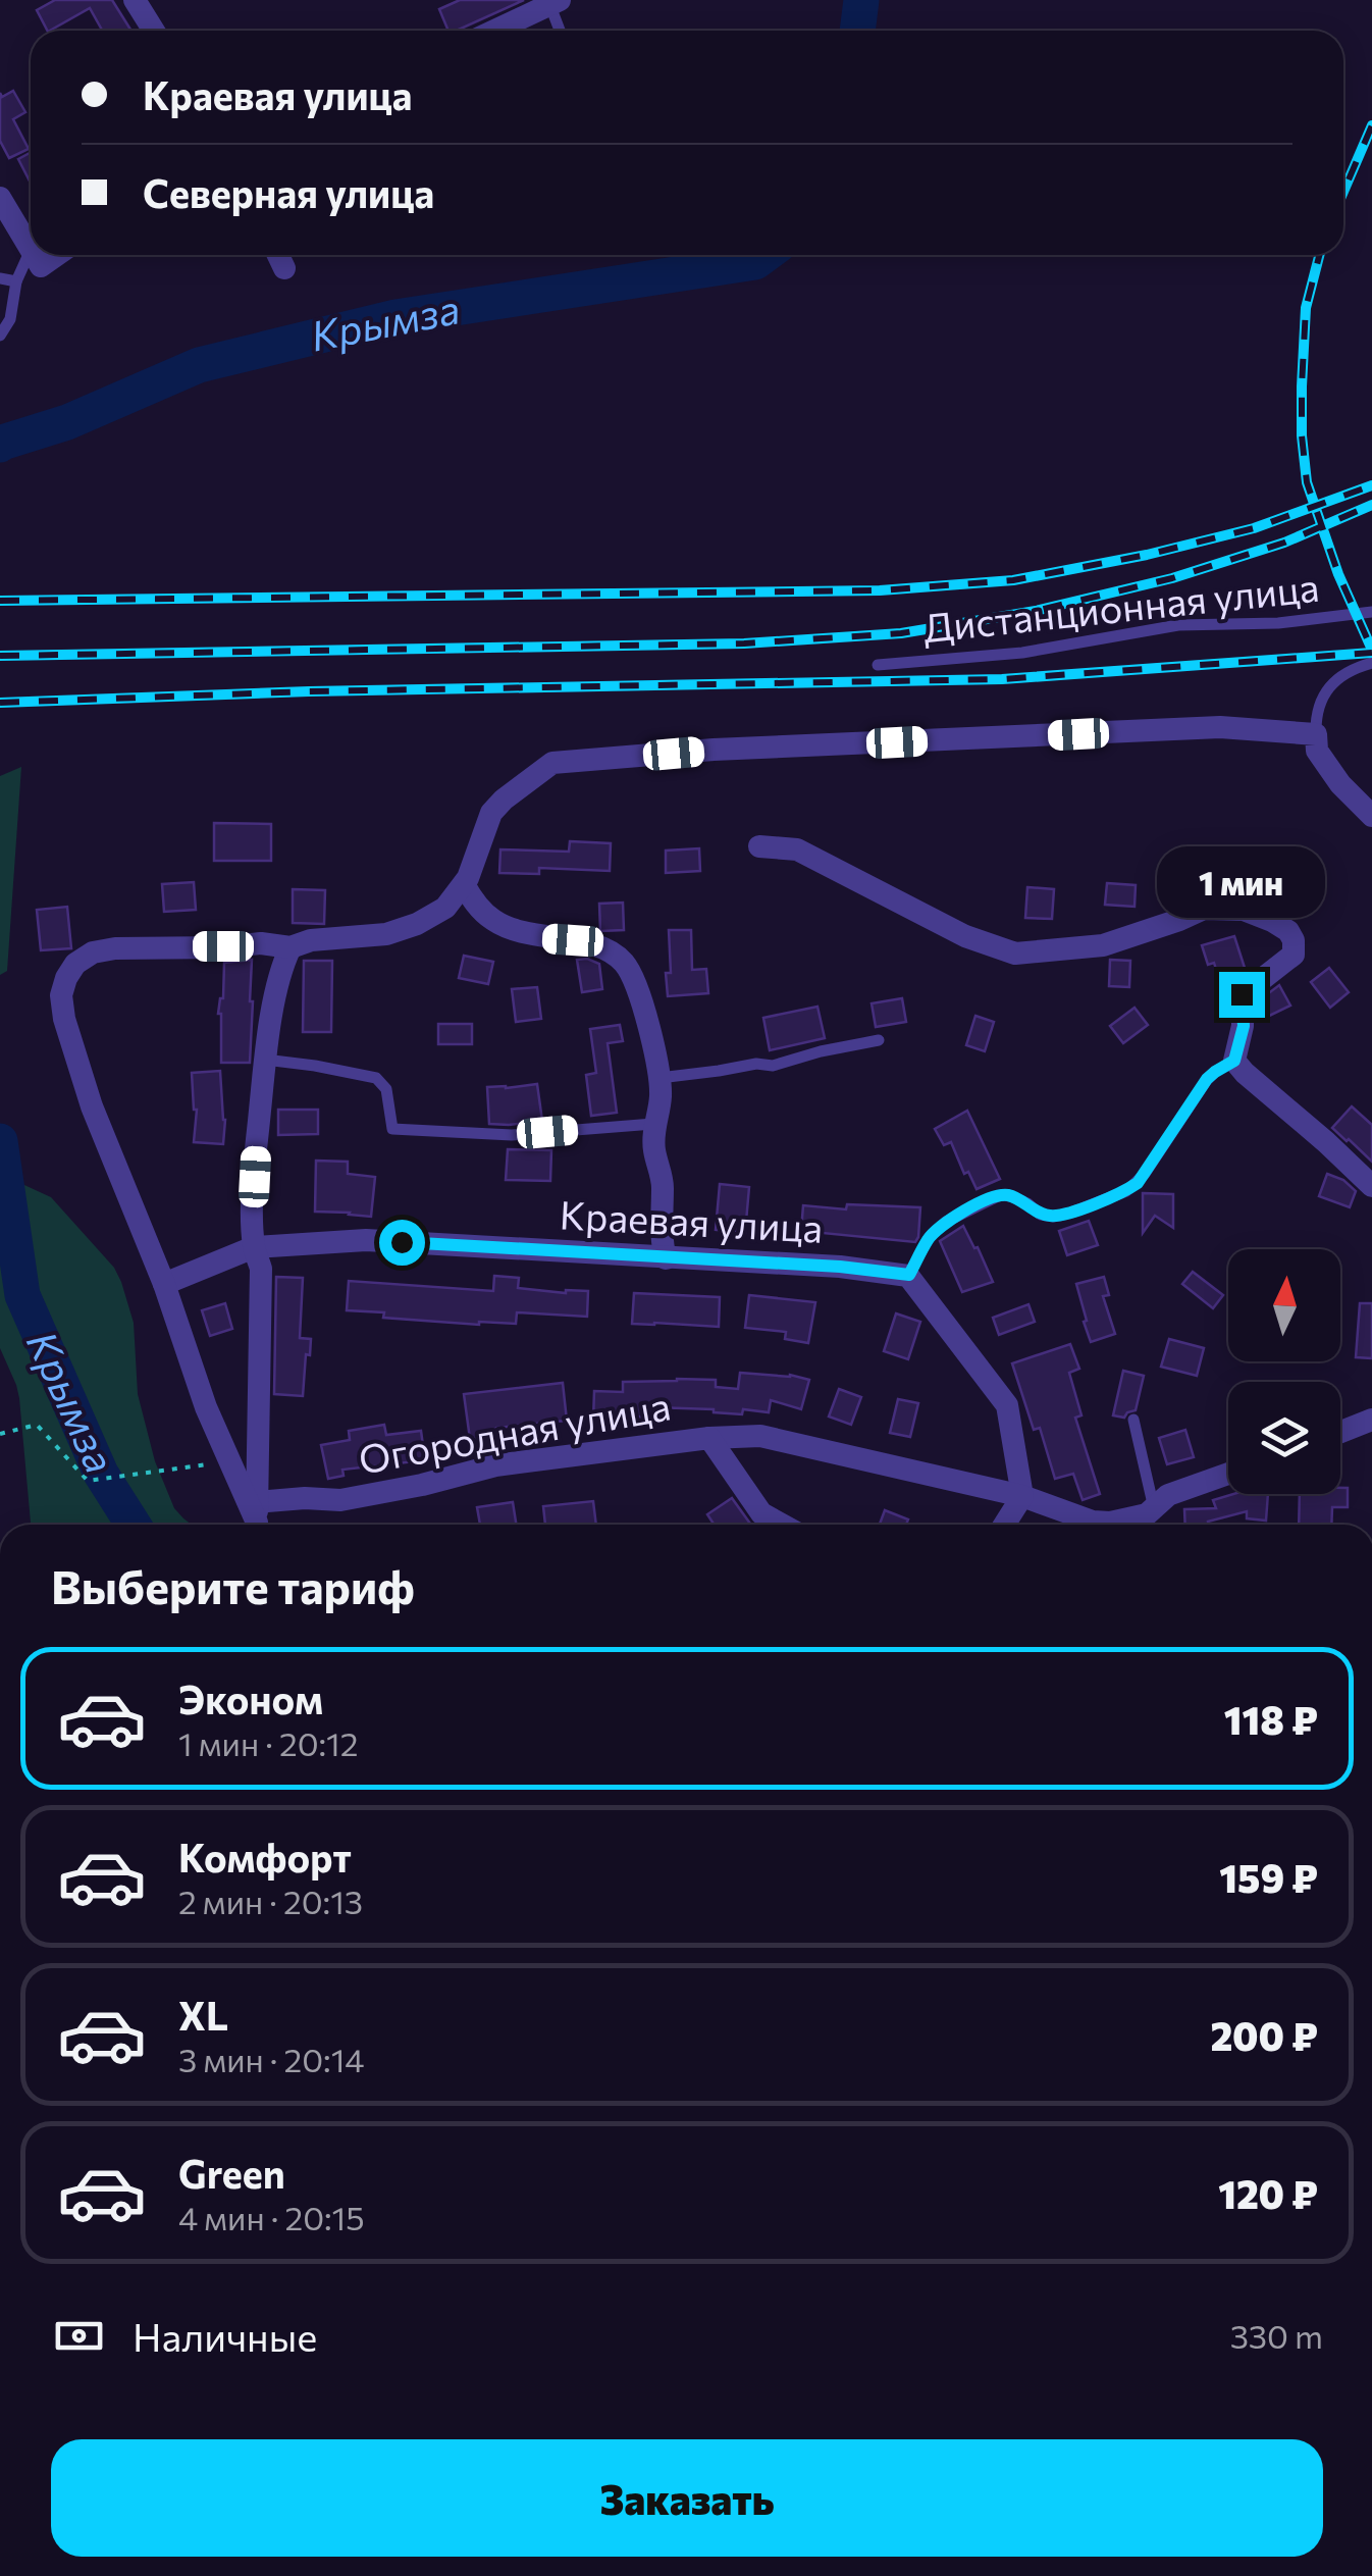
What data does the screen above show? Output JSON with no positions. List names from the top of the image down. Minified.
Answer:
{"streets":{"street":["Краевая улица","Огородная улица"],"lane":["Дистанционная улица"]},"water":["Крымза"],"north":"top","page":{"banner":["Краевая улица","Северная улица"],"bubble":"1 мин","heading":"Выберите тариф","list":[{"name":"Эконом","note":"1 мин · 20:12","value":"118 ₽"},{"name":"Комфорт","note":"2 мин · 20:13","value":"159 ₽"},{"name":"XL","note":"3 мин · 20:14","value":"200 ₽"},{"name":"Green","note":"4 мин · 20:15","value":"120 ₽"}],"pay":["Наличные","330 m"],"buttons":"Заказать"}}
